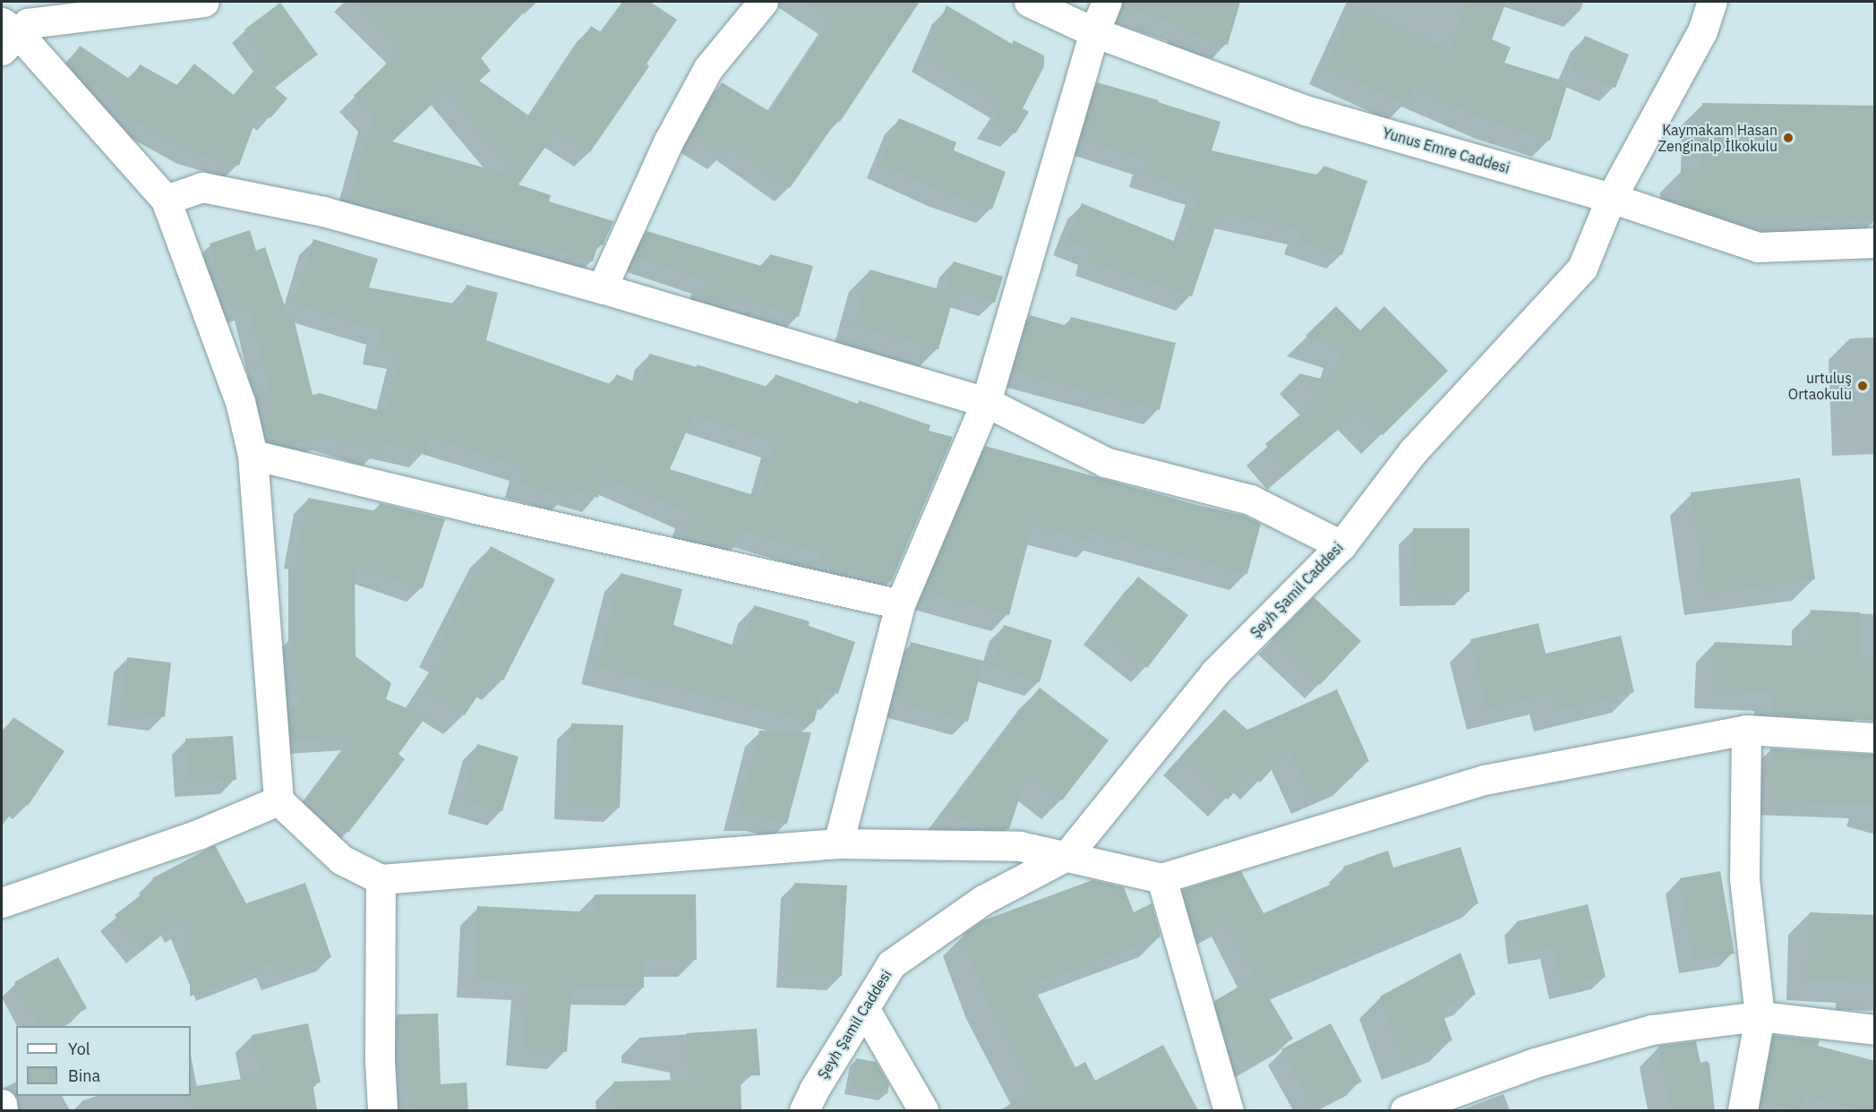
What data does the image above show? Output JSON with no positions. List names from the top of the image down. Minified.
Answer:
{"streets":{"street":["Yunus Emre Caddesi","Şeyh Şamil Caddesi"]},"crossings":[["Yunus Emre Caddesi","Şeyh Şamil Caddesi"]],"places":["Kaymakam Hasan Zenginalp İlkokulu","urtuluş Ortaokulu"],"legend":["Yol","Bina"]}
